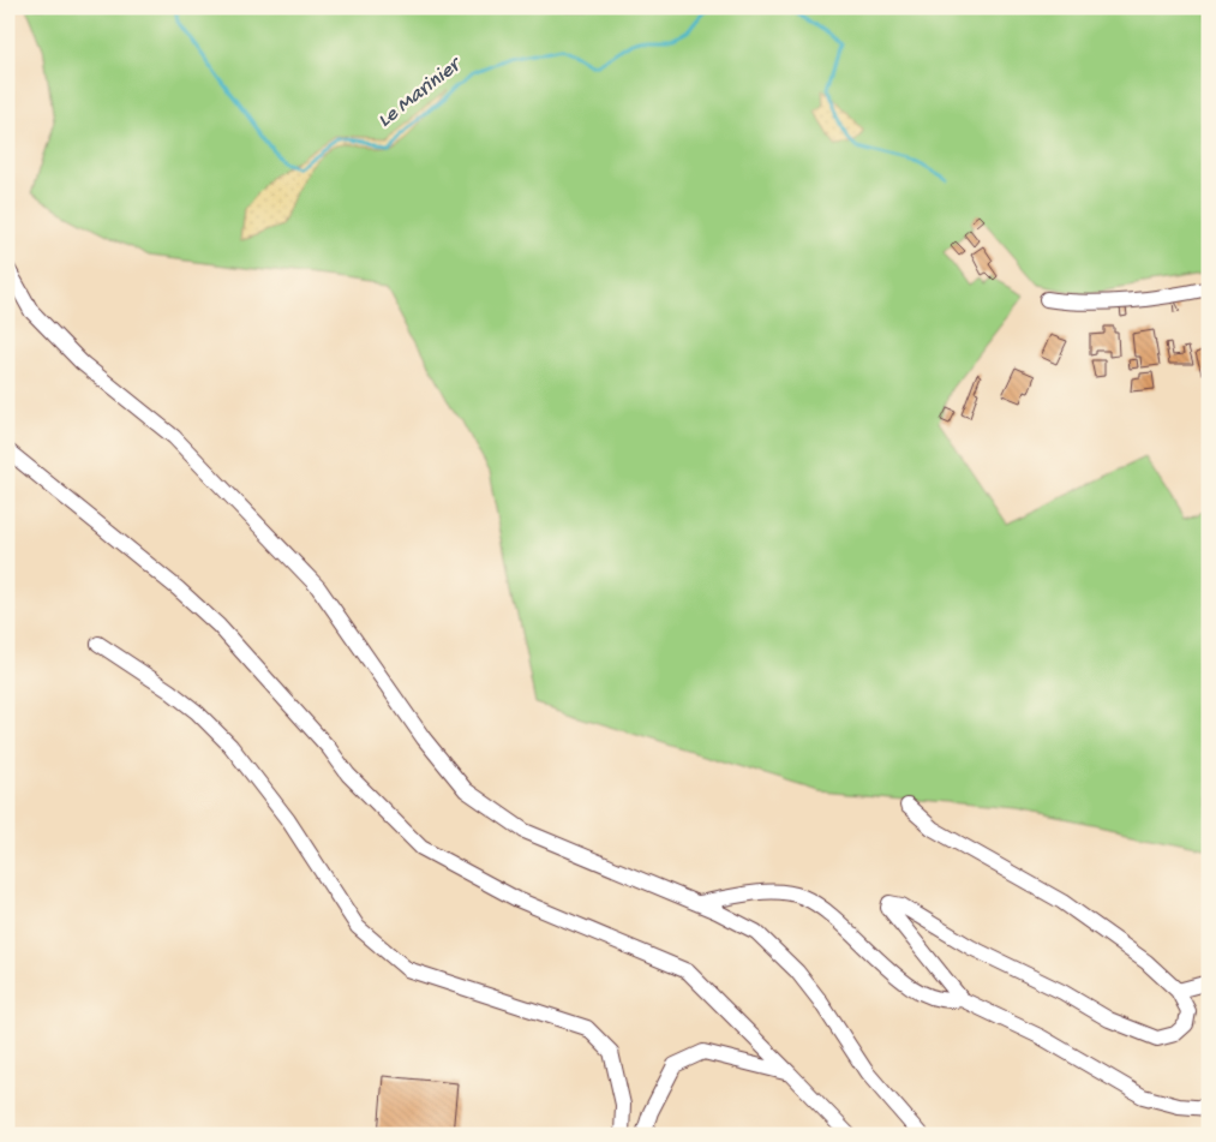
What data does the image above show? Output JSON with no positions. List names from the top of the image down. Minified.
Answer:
{"water":["Le Marinier"]}
